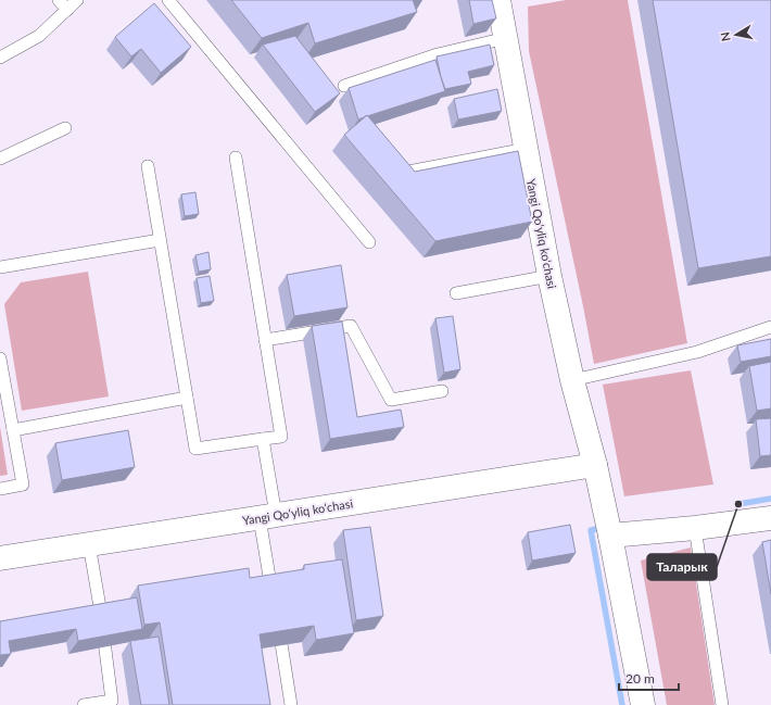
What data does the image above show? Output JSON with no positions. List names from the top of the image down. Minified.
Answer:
{"streets":{"street":["Yangi Qo'yliq ko'chasi"]},"places":["Таларык"],"scale_bar":"20 m","north":"left"}
